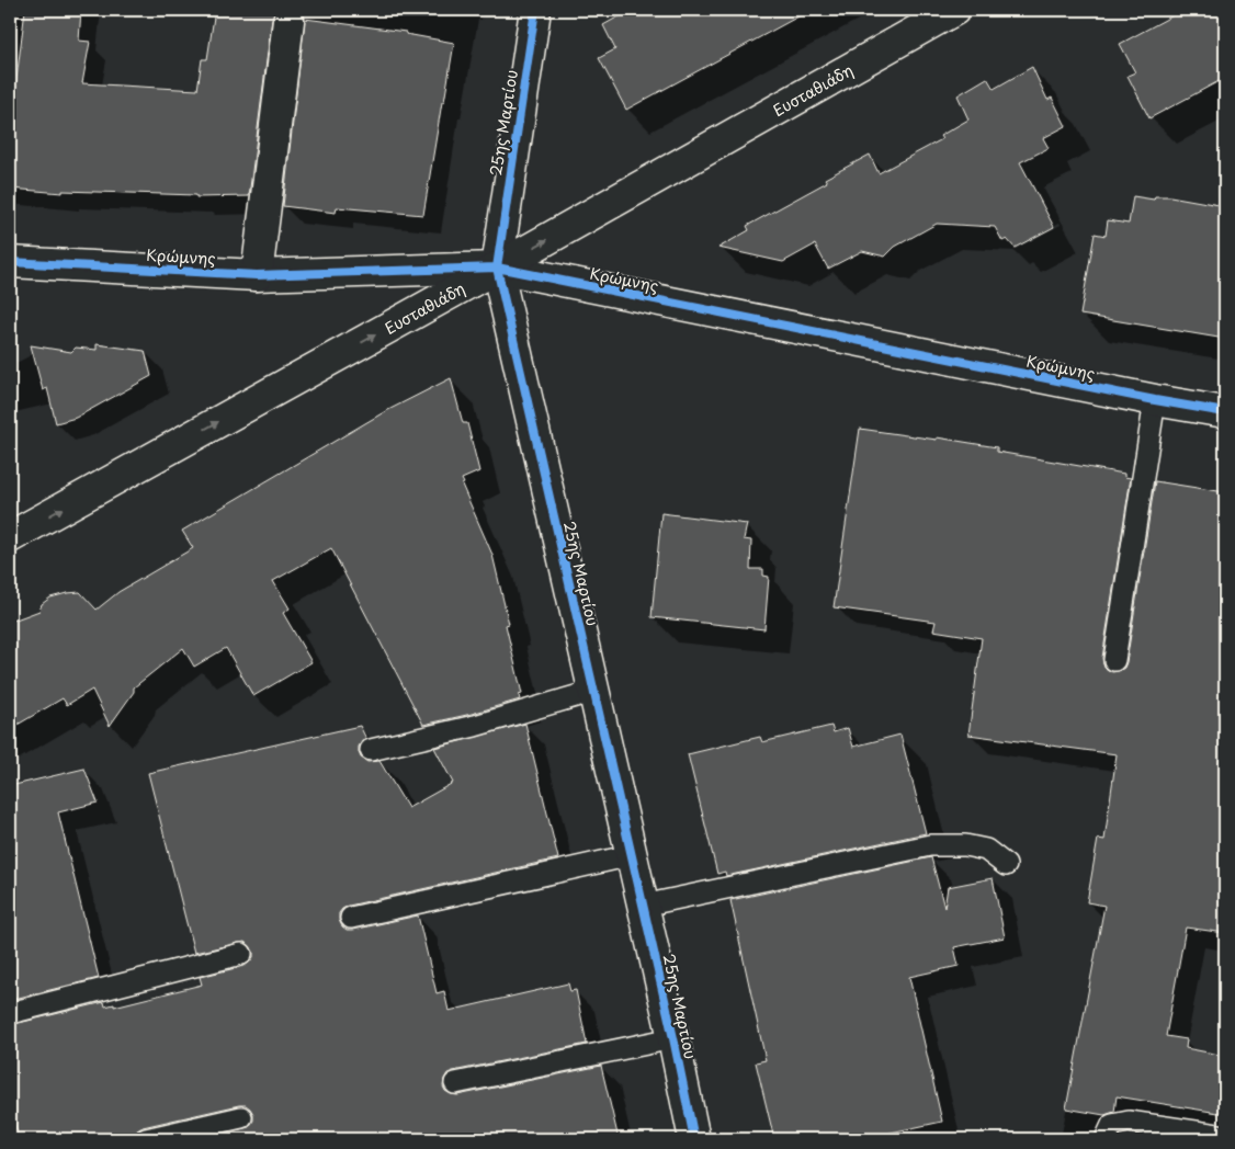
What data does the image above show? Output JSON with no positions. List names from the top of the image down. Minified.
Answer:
{"streets":{"street":["Ευσταθιάδη","25ης Μαρτίου","Κρώμνης"]},"crossings":[["Ευσταθιάδη","25ης Μαρτίου"],["Ευσταθιάδη","Κρώμνης"],["25ης Μαρτίου","Κρώμνης"]],"one_way":["Ευσταθιάδη"]}
